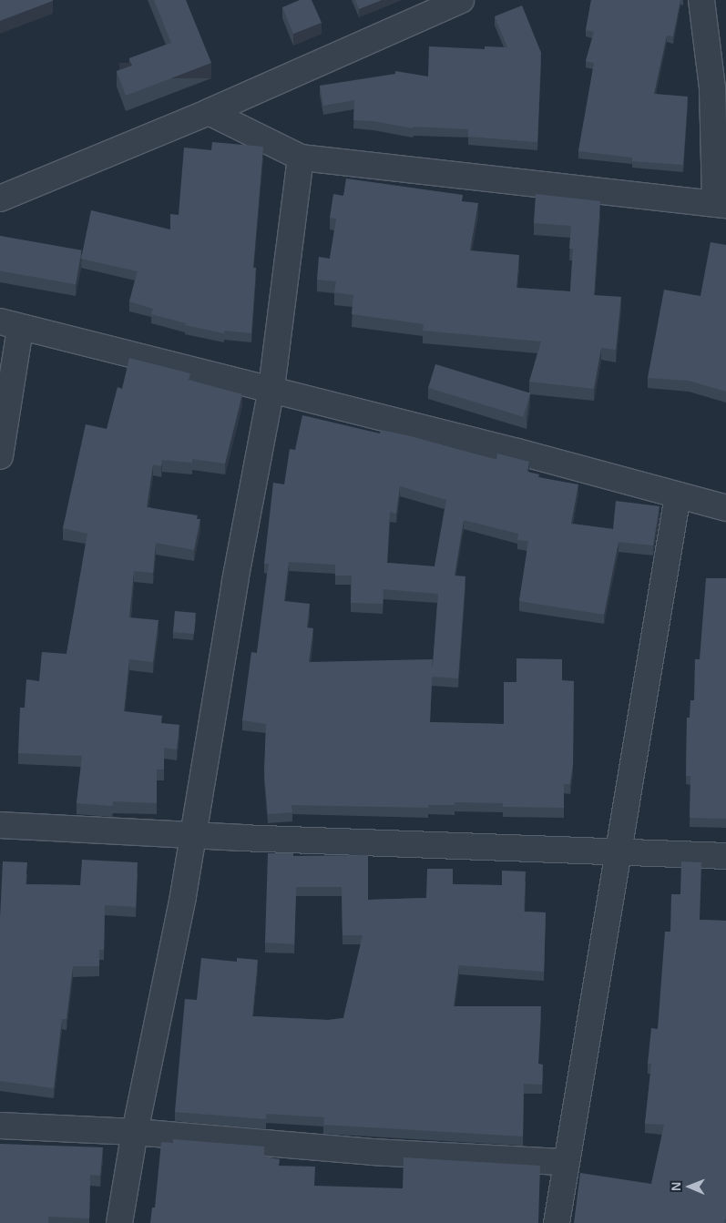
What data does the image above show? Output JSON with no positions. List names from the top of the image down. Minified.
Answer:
{"north":"left"}
